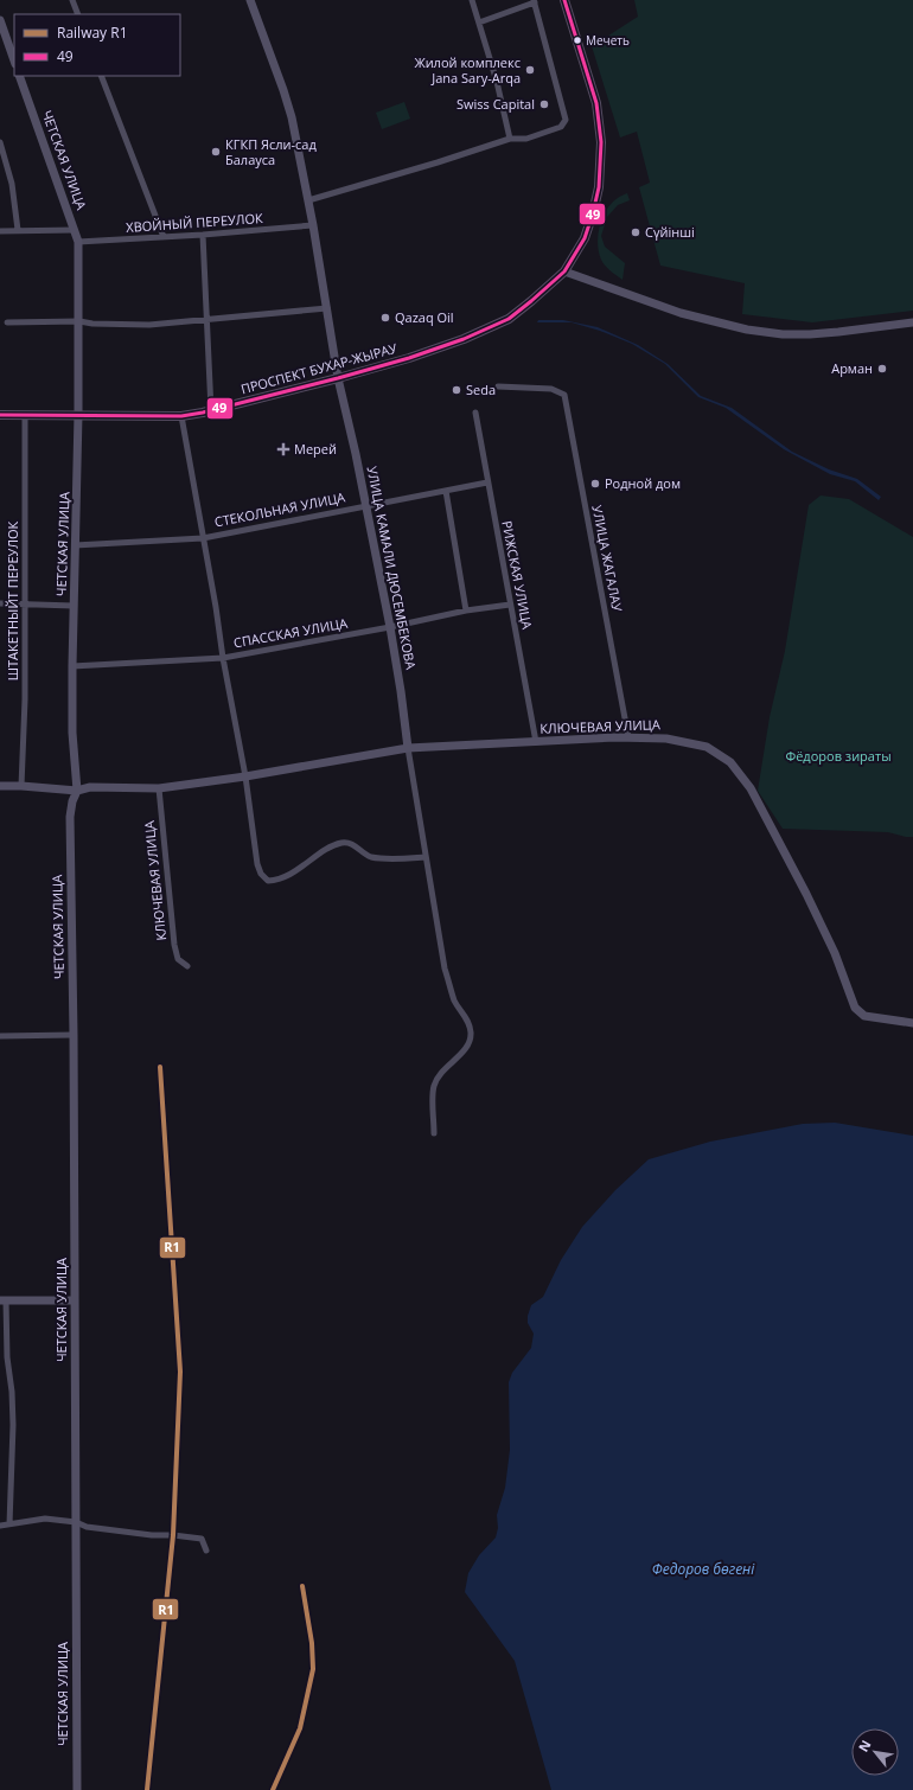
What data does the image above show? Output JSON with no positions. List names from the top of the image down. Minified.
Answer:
{"streets":{"main road":["ЧЕТСКАЯ УЛИЦА","ПРОСПЕКТ БУХАР-ЖЫРАУ","УЛИЦА КАМАЛИ ДЮСЕМБЕКОВА","КЛЮЧЕВАЯ УЛИЦА"],"street":["ХВОЙНЫЙ ПЕРЕУЛОК","СТЕКОЛЬНАЯ УЛИЦА","УЛИЦА ЖАГАЛАУ","РИЖСКАЯ УЛИЦА","ШТАКЕТНЫЙТ ПЕРЕУЛОК","СПАССКАЯ УЛИЦА"]},"crossings":[["ЧЕТСКАЯ УЛИЦА","ХВОЙНЫЙ ПЕРЕУЛОК"],["ЧЕТСКАЯ УЛИЦА","ПРОСПЕКТ БУХАР-ЖЫРАУ"],["ЧЕТСКАЯ УЛИЦА","СТЕКОЛЬНАЯ УЛИЦА"],["ЧЕТСКАЯ УЛИЦА","СПАССКАЯ УЛИЦА"],["ЧЕТСКАЯ УЛИЦА","КЛЮЧЕВАЯ УЛИЦА"],["ХВОЙНЫЙ ПЕРЕУЛОК","УЛИЦА КАМАЛИ ДЮСЕМБЕКОВА"],["ПРОСПЕКТ БУХАР-ЖЫРАУ","УЛИЦА КАМАЛИ ДЮСЕМБЕКОВА"],["ПРОСПЕКТ БУХАР-ЖЫРАУ","ШТАКЕТНЫЙТ ПЕРЕУЛОК"],["СТЕКОЛЬНАЯ УЛИЦА","УЛИЦА КАМАЛИ ДЮСЕМБЕКОВА"],["СТЕКОЛЬНАЯ УЛИЦА","РИЖСКАЯ УЛИЦА"],["УЛИЦА ЖАГАЛАУ","КЛЮЧЕВАЯ УЛИЦА"],["УЛИЦА КАМАЛИ ДЮСЕМБЕКОВА","СПАССКАЯ УЛИЦА"],["УЛИЦА КАМАЛИ ДЮСЕМБЕКОВА","КЛЮЧЕВАЯ УЛИЦА"],["РИЖСКАЯ УЛИЦА","СПАССКАЯ УЛИЦА"],["РИЖСКАЯ УЛИЦА","КЛЮЧЕВАЯ УЛИЦА"],["ШТАКЕТНЫЙТ ПЕРЕУЛОК","КЛЮЧЕВАЯ УЛИЦА"]],"water":["Федоров бөгені"],"parks":["Фёдоров зираты"],"places":{"other":["Мечеть","Жилой комплекс Jana Sary-Arqa","Swiss Capital","КГКП Ясли-сад Балауса","Сүйінші","Qazaq Oil","Арман","Seda","Родной дом"],"health":["Мерей"]},"lines":["transit line 49","rail line R1"],"legend":["Railway R1","49"],"north":"top left"}
